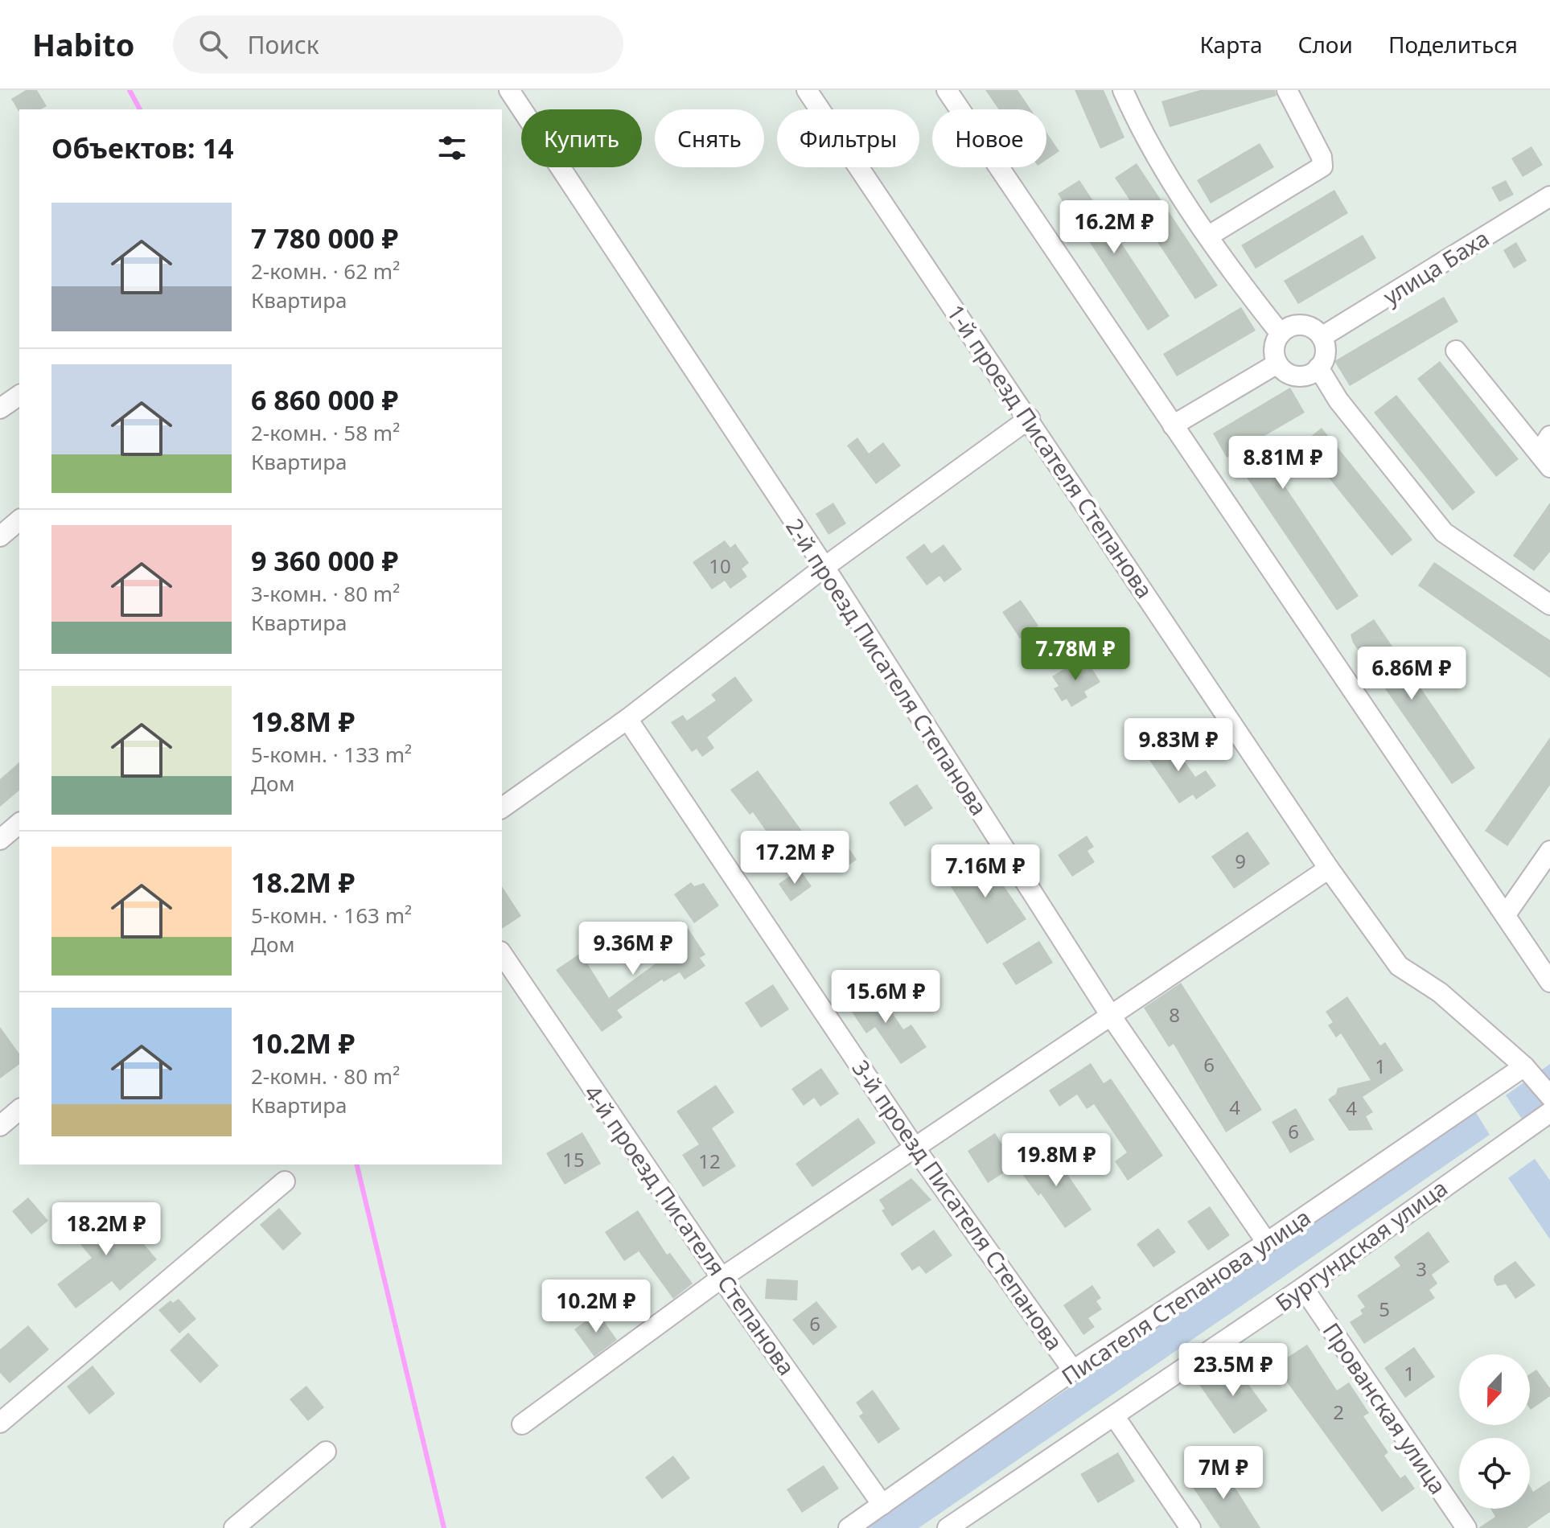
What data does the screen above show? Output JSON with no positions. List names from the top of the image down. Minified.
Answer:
{"streets":{"street":["улица Баха","1-й проезд Писателя Степанова","2-й проезд Писателя Степанова","3-й проезд Писателя Степанова","4-й проезд Писателя Степанова","Бургундская улица","Писателя Степанова улица","Прованская улица"]},"crossings":[["1-й проезд Писателя Степанова","Писателя Степанова улица"],["2-й проезд Писателя Степанова","Писателя Степанова улица"],["3-й проезд Писателя Степанова","Писателя Степанова улица"],["4-й проезд Писателя Степанова","Писателя Степанова улица"],["Бургундская улица","Прованская улица"]],"house_numbers":["10","9","8","6","1","4","4","6","15","12","3","5","6","1","2"],"north":"bottom","page":{"header":"Habito","search":"Поиск","nav":["Карта","Слои","Поделиться"],"chip":["Купить","Снять","Фильтры","Новое"],"heading":"Объектов: 14","list":[{"name":"7 780 000 ₽","note":"2-комн. · 62 m² · Квартира"},{"name":"6 860 000 ₽","note":"2-комн. · 58 m² · Квартира"},{"name":"9 360 000 ₽","note":"3-комн. · 80 m² · Квартира"},{"name":"19.8M ₽","note":"5-комн. · 133 m² · Дом"},{"name":"18.2M ₽","note":"5-комн. · 163 m² · Дом"},{"name":"10.2M ₽","note":"2-комн. · 80 m² · Квартира"}],"price":["16.2M ₽","8.81M ₽","7.78M ₽","6.86M ₽","9.83M ₽","17.2M ₽","7.16M ₽","9.36M ₽","15.6M ₽","19.8M ₽","18.2M ₽","10.2M ₽","23.5M ₽","7M ₽"]}}
